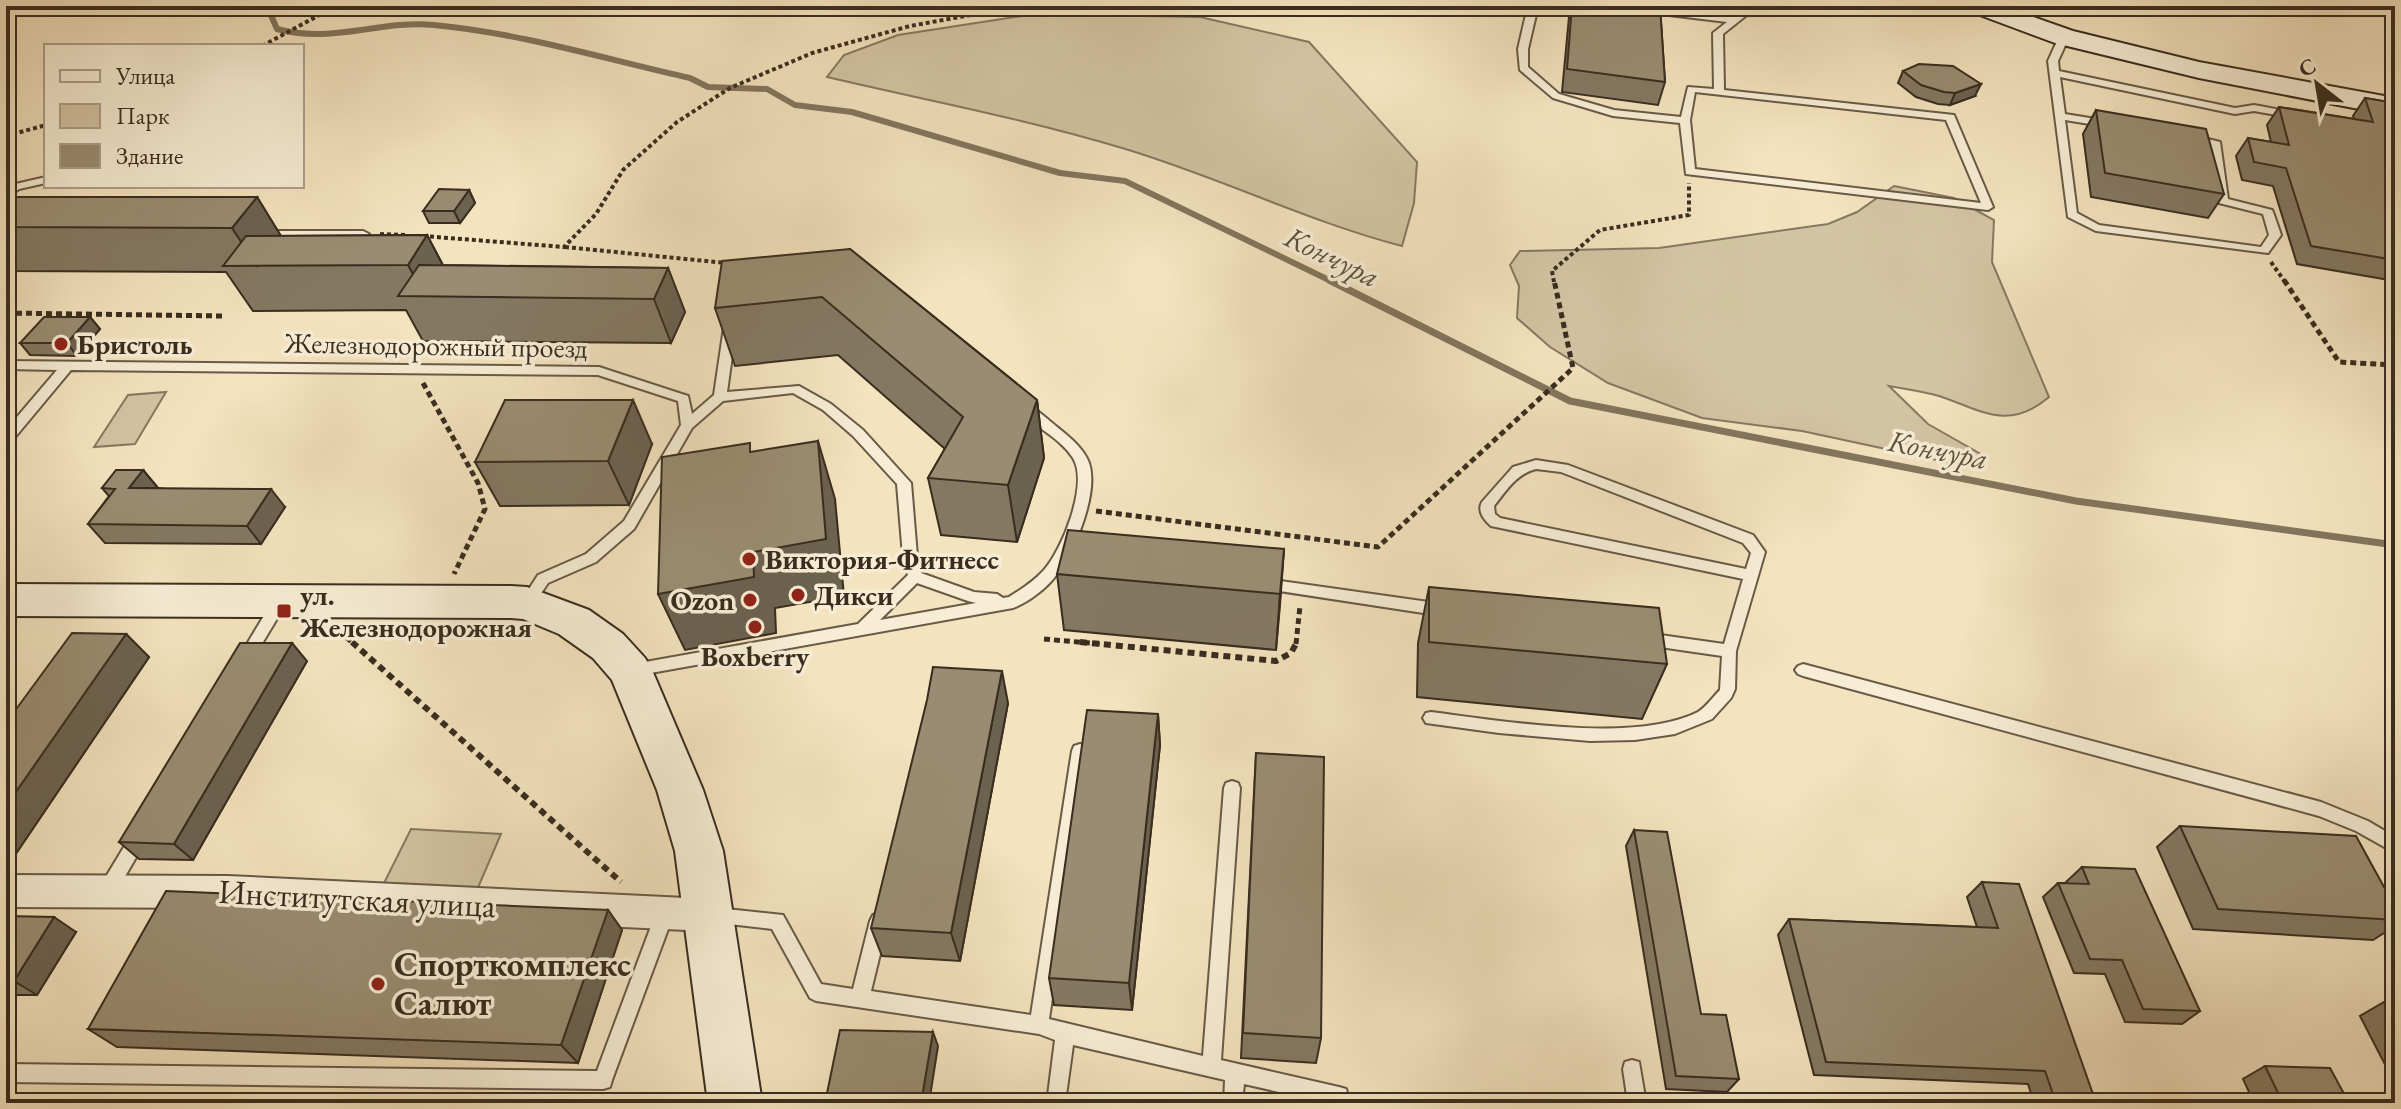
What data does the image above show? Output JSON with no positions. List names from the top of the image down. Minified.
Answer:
{"streets":{"street":["Институтская улица"],"lane":["Железнодорожный проезд"]},"water":["Кончура"],"places":{"other":["Бристоль","Виктория-Фитнесс","Дикси","Ozon","Boxberry","Спорткомплекс Салют"],"transit":["ул. Железнодорожная"]},"legend":["Улица","Парк","Здание"],"north":"top left"}
